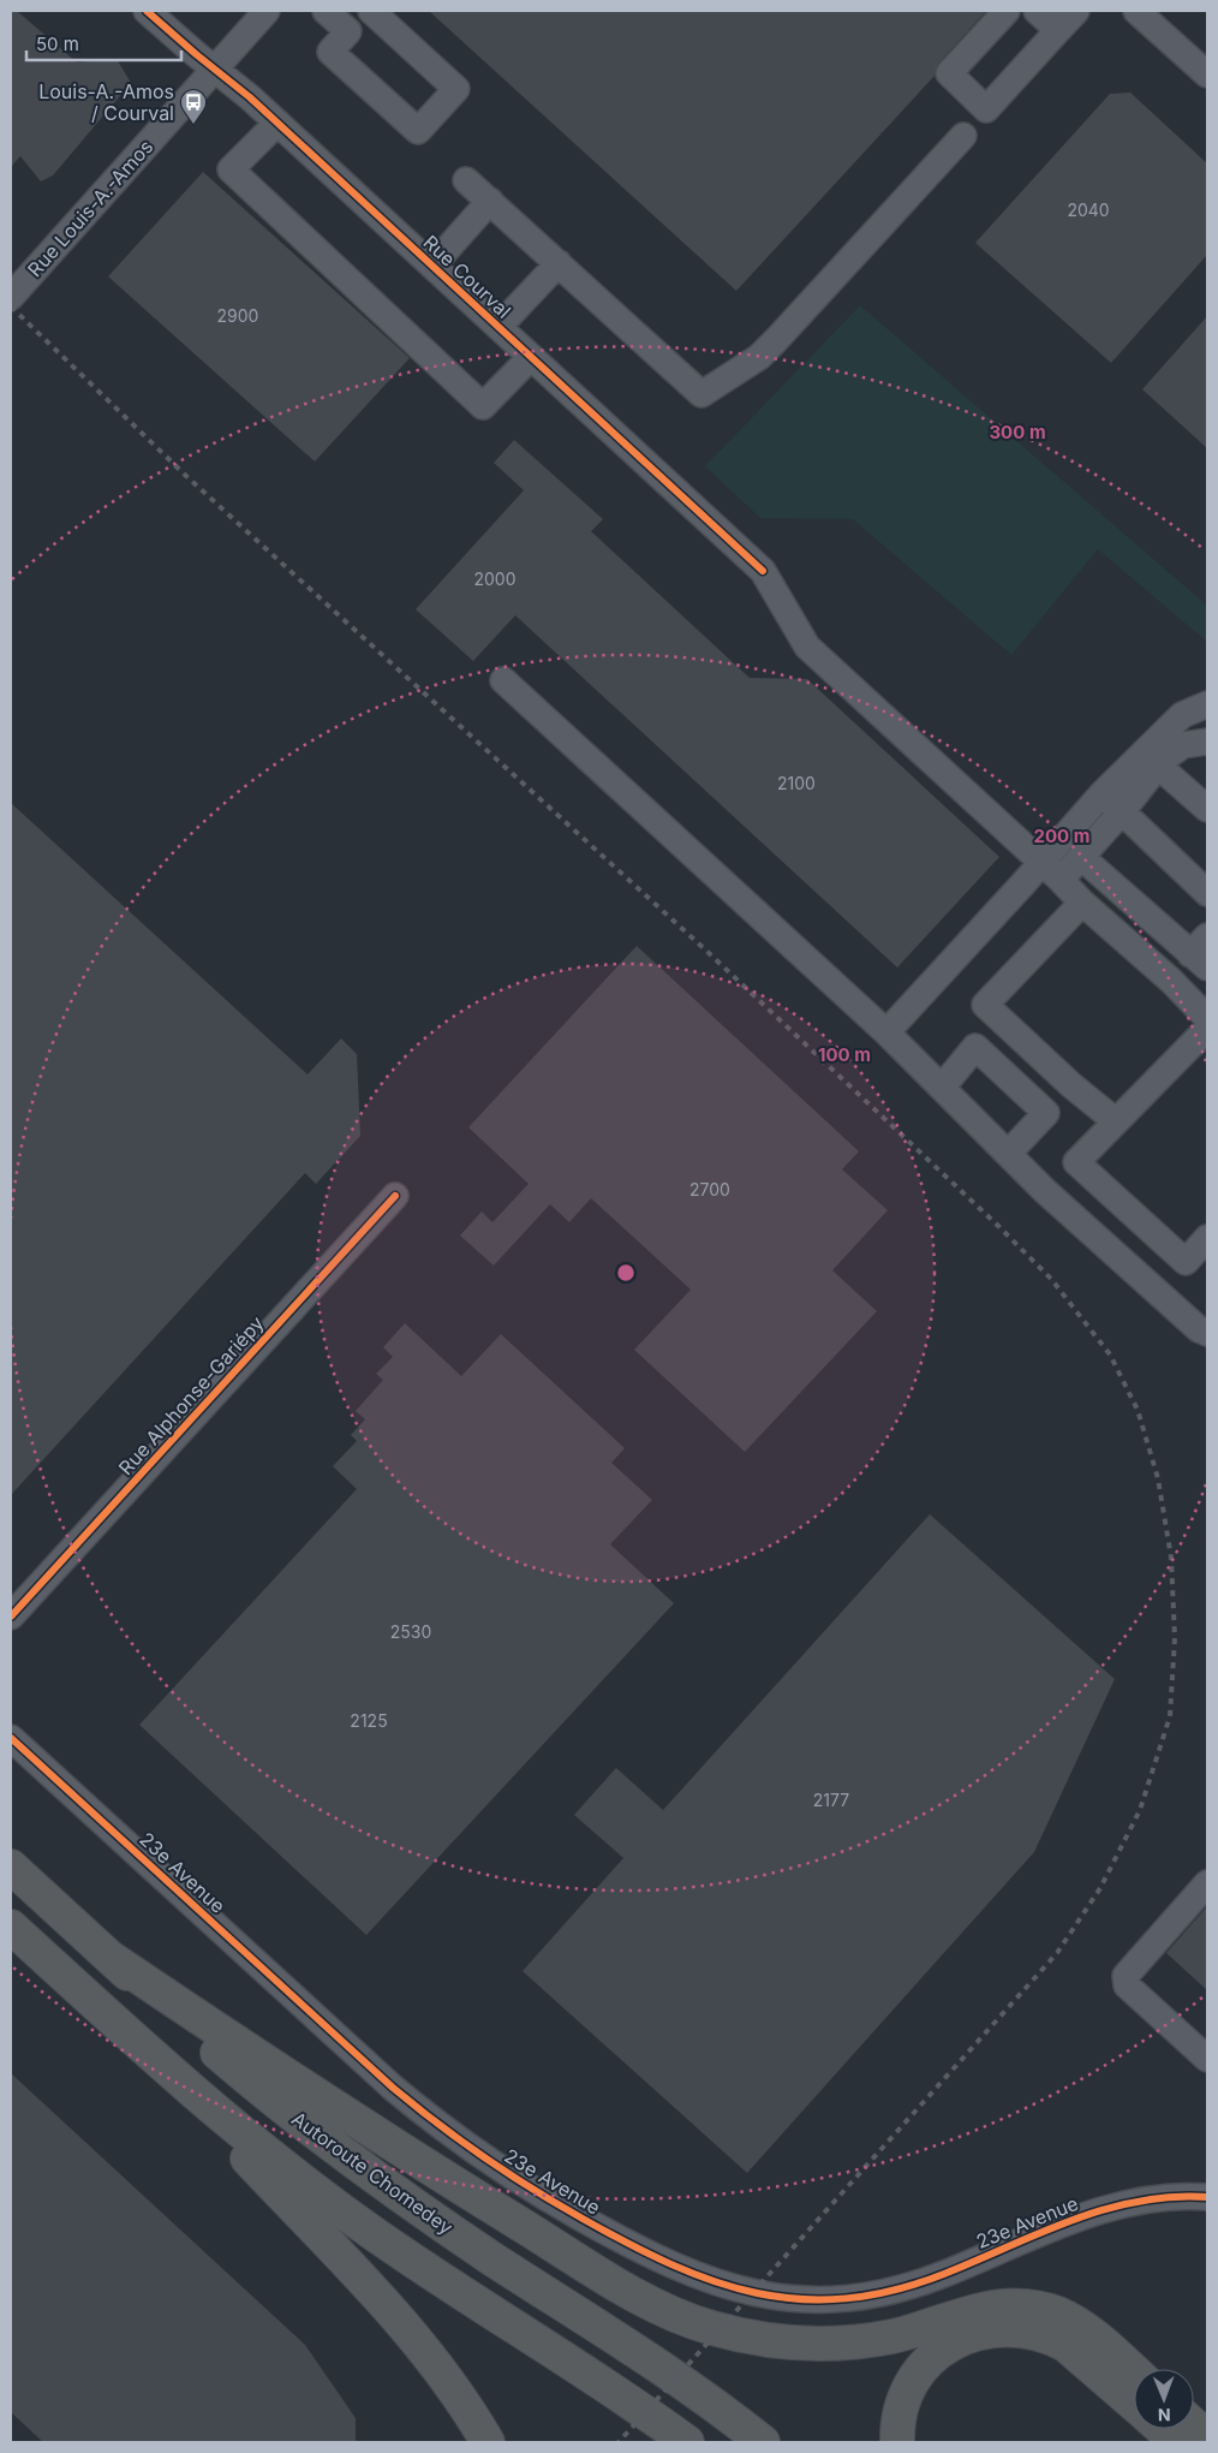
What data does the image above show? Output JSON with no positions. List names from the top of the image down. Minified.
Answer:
{"streets":{"highway":["Autoroute Chomedey"],"street":["Rue Louis-A.-Amos","Rue Courval","Rue Alphonse-Gariépy","23e Avenue"]},"crossings":[["Rue Louis-A.-Amos","Rue Courval"]],"places":{"bus stop":["Louis-A.-Amos / Courval"]},"house_numbers":["2040","2900","2000","2100","2700","2530","2125","2177"],"scale_bar":"50 m","north":"bottom","rings":["300 m","200 m","100 m"]}
